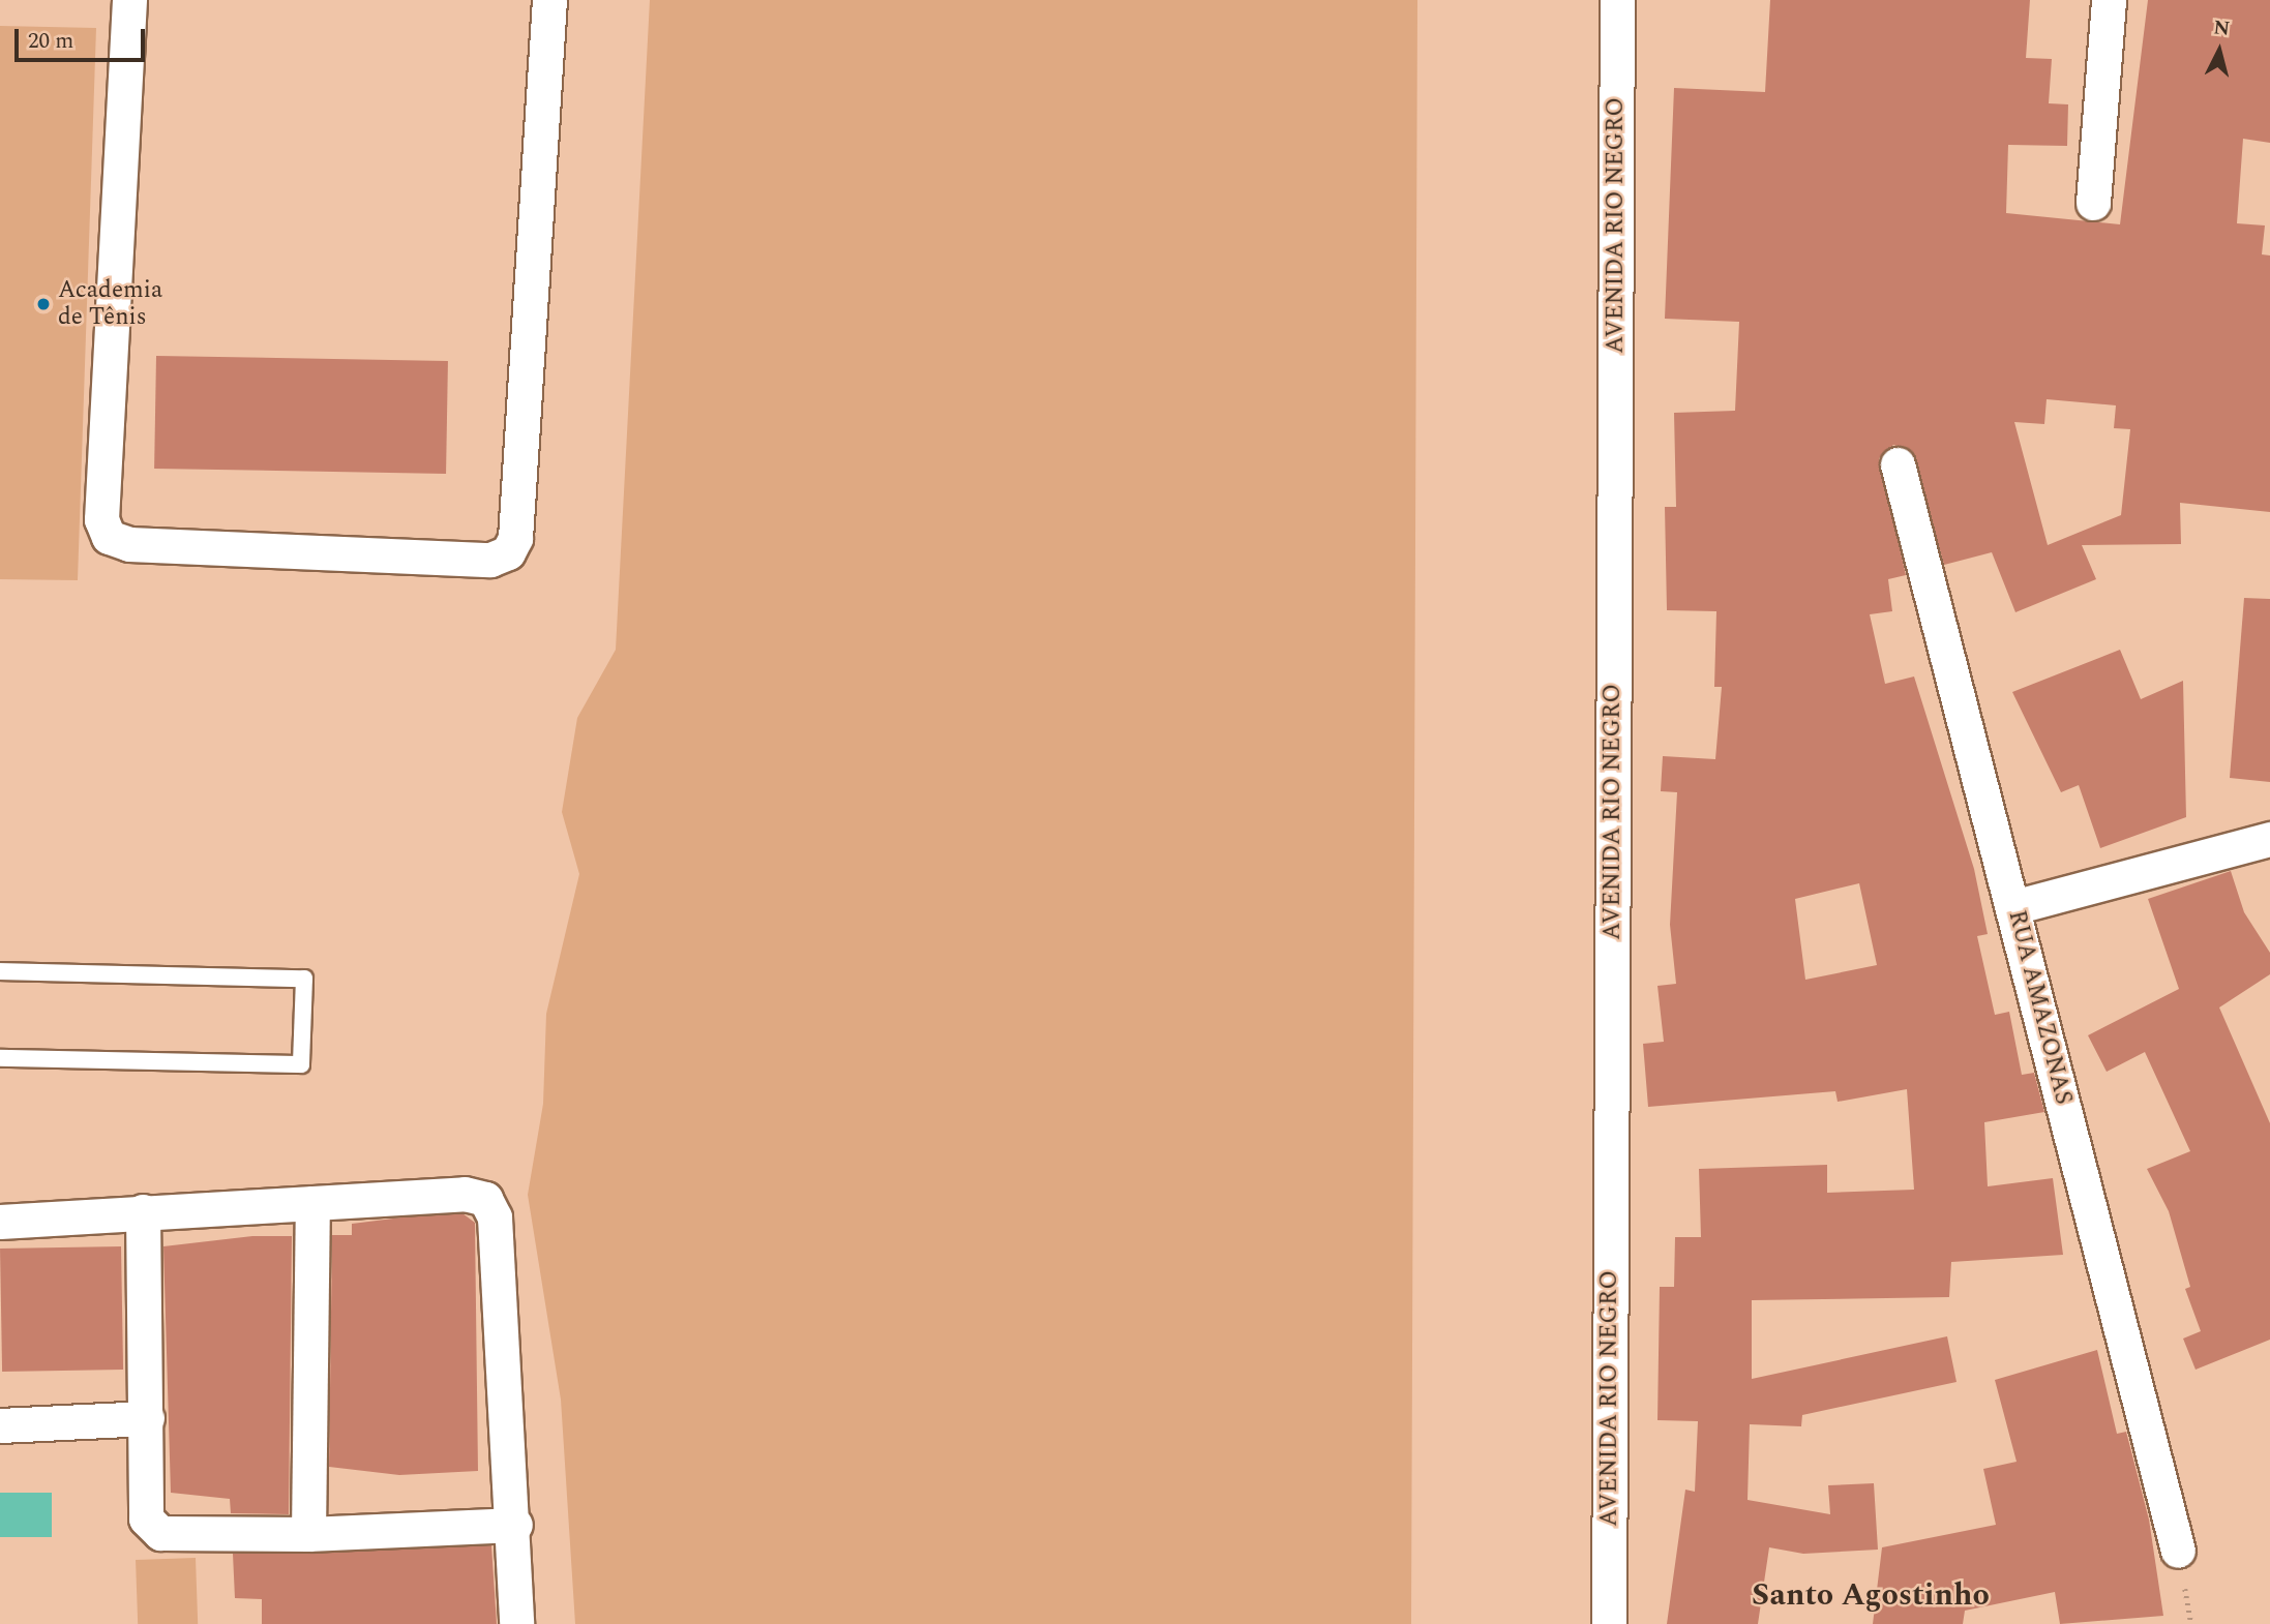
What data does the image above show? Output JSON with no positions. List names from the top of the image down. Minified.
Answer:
{"streets":{"street":["AVENIDA RIO NEGRO","RUA AMAZONAS"]},"districts":["Santo Agostinho"],"places":["Academia de Tênis"],"scale_bar":"20 m","north":"top"}
